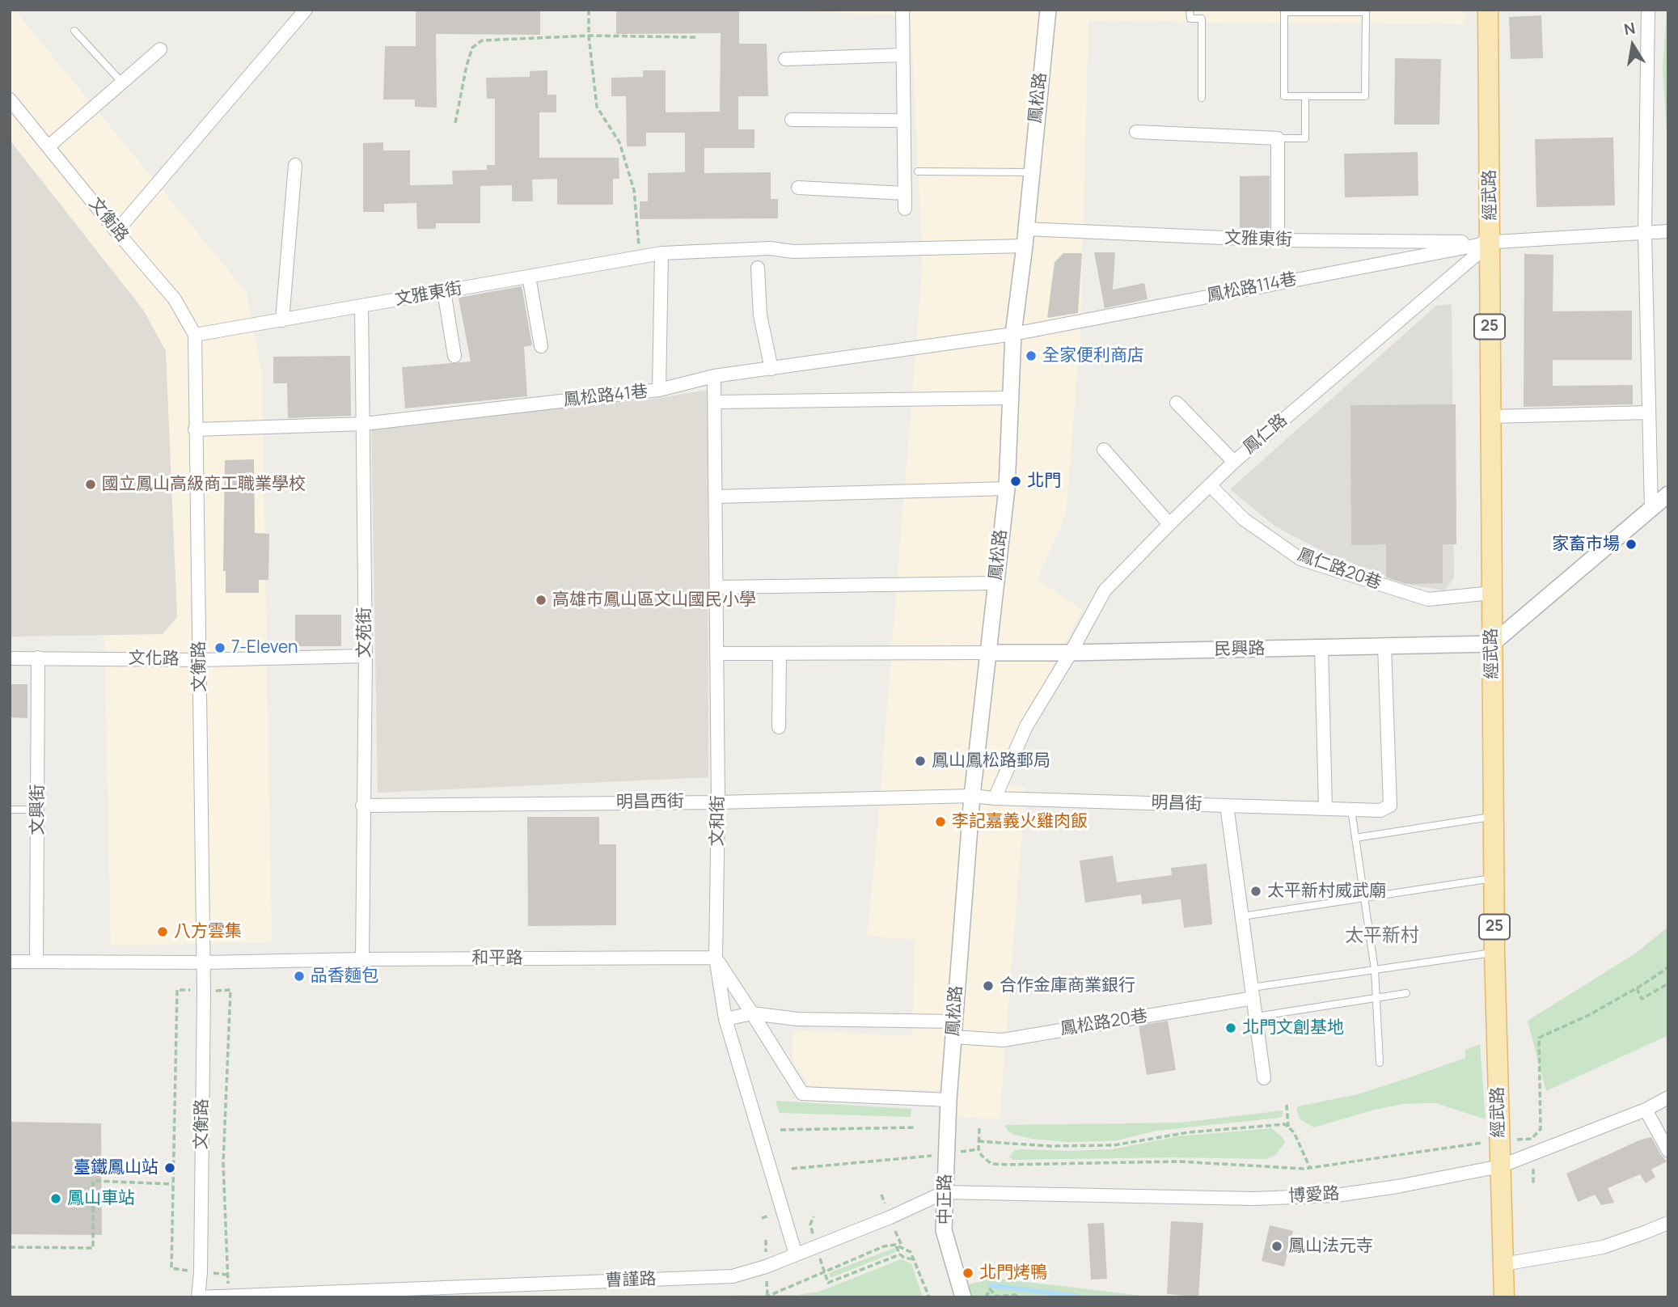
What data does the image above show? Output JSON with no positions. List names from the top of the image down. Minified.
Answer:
{"streets":{"main road":["經武路","25"],"street":["鳳松路","文衡路","文雅東街","鳳松路114巷","鳳松路41巷","鳳仁路","鳳仁路20巷","文苑街","民興路","文化路","明昌西街","明昌街","文興街","文和街","和平路","鳳松路20巷","博愛路","中正路","曹謹路"]},"crossings":[["鳳松路","文雅東街"],["鳳松路","鳳松路114巷"],["鳳松路","鳳松路41巷"],["鳳松路","民興路"],["鳳松路","明昌西街"],["鳳松路","明昌街"],["鳳松路","鳳松路20巷"],["鳳松路","中正路"],["經武路","文雅東街"],["經武路","鳳松路114巷"],["經武路","鳳仁路"],["經武路","鳳仁路20巷"],["經武路","民興路"],["經武路","博愛路"],["文衡路","文雅東街"],["文衡路","鳳松路41巷"],["文衡路","文化路"],["文衡路","和平路"],["文衡路","曹謹路"],["文雅東街","鳳松路114巷"],["文雅東街","鳳仁路"],["文雅東街","文苑街"],["鳳松路114巷","鳳松路41巷"],["鳳松路114巷","鳳仁路"],["鳳松路41巷","文苑街"],["鳳松路41巷","文和街"],["鳳仁路","鳳仁路20巷"],["鳳仁路","民興路"],["鳳仁路","明昌街"],["文苑街","文化路"],["文苑街","明昌西街"],["文苑街","和平路"],["民興路","明昌街"],["文化路","文興街"],["明昌西街","明昌街"],["明昌西街","文和街"],["文興街","和平路"],["文和街","和平路"],["文和街","曹謹路"],["博愛路","中正路"],["博愛路","曹謹路"],["中正路","曹謹路"]],"districts":["太平新村"],"places":["全家便利商店","北門","國立鳳山高級商工職業學校","家畜市場","高雄市鳳山區文山國民小學","7-Eleven","鳳山鳳松路郵局","李記嘉義火雞肉飯","太平新村威武廟","八方雲集","品香麵包","合作金庫商業銀行","北門文創基地","臺鐵鳳山站","鳳山車站","鳳山法元寺","北門烤鴨"],"north":"top"}
